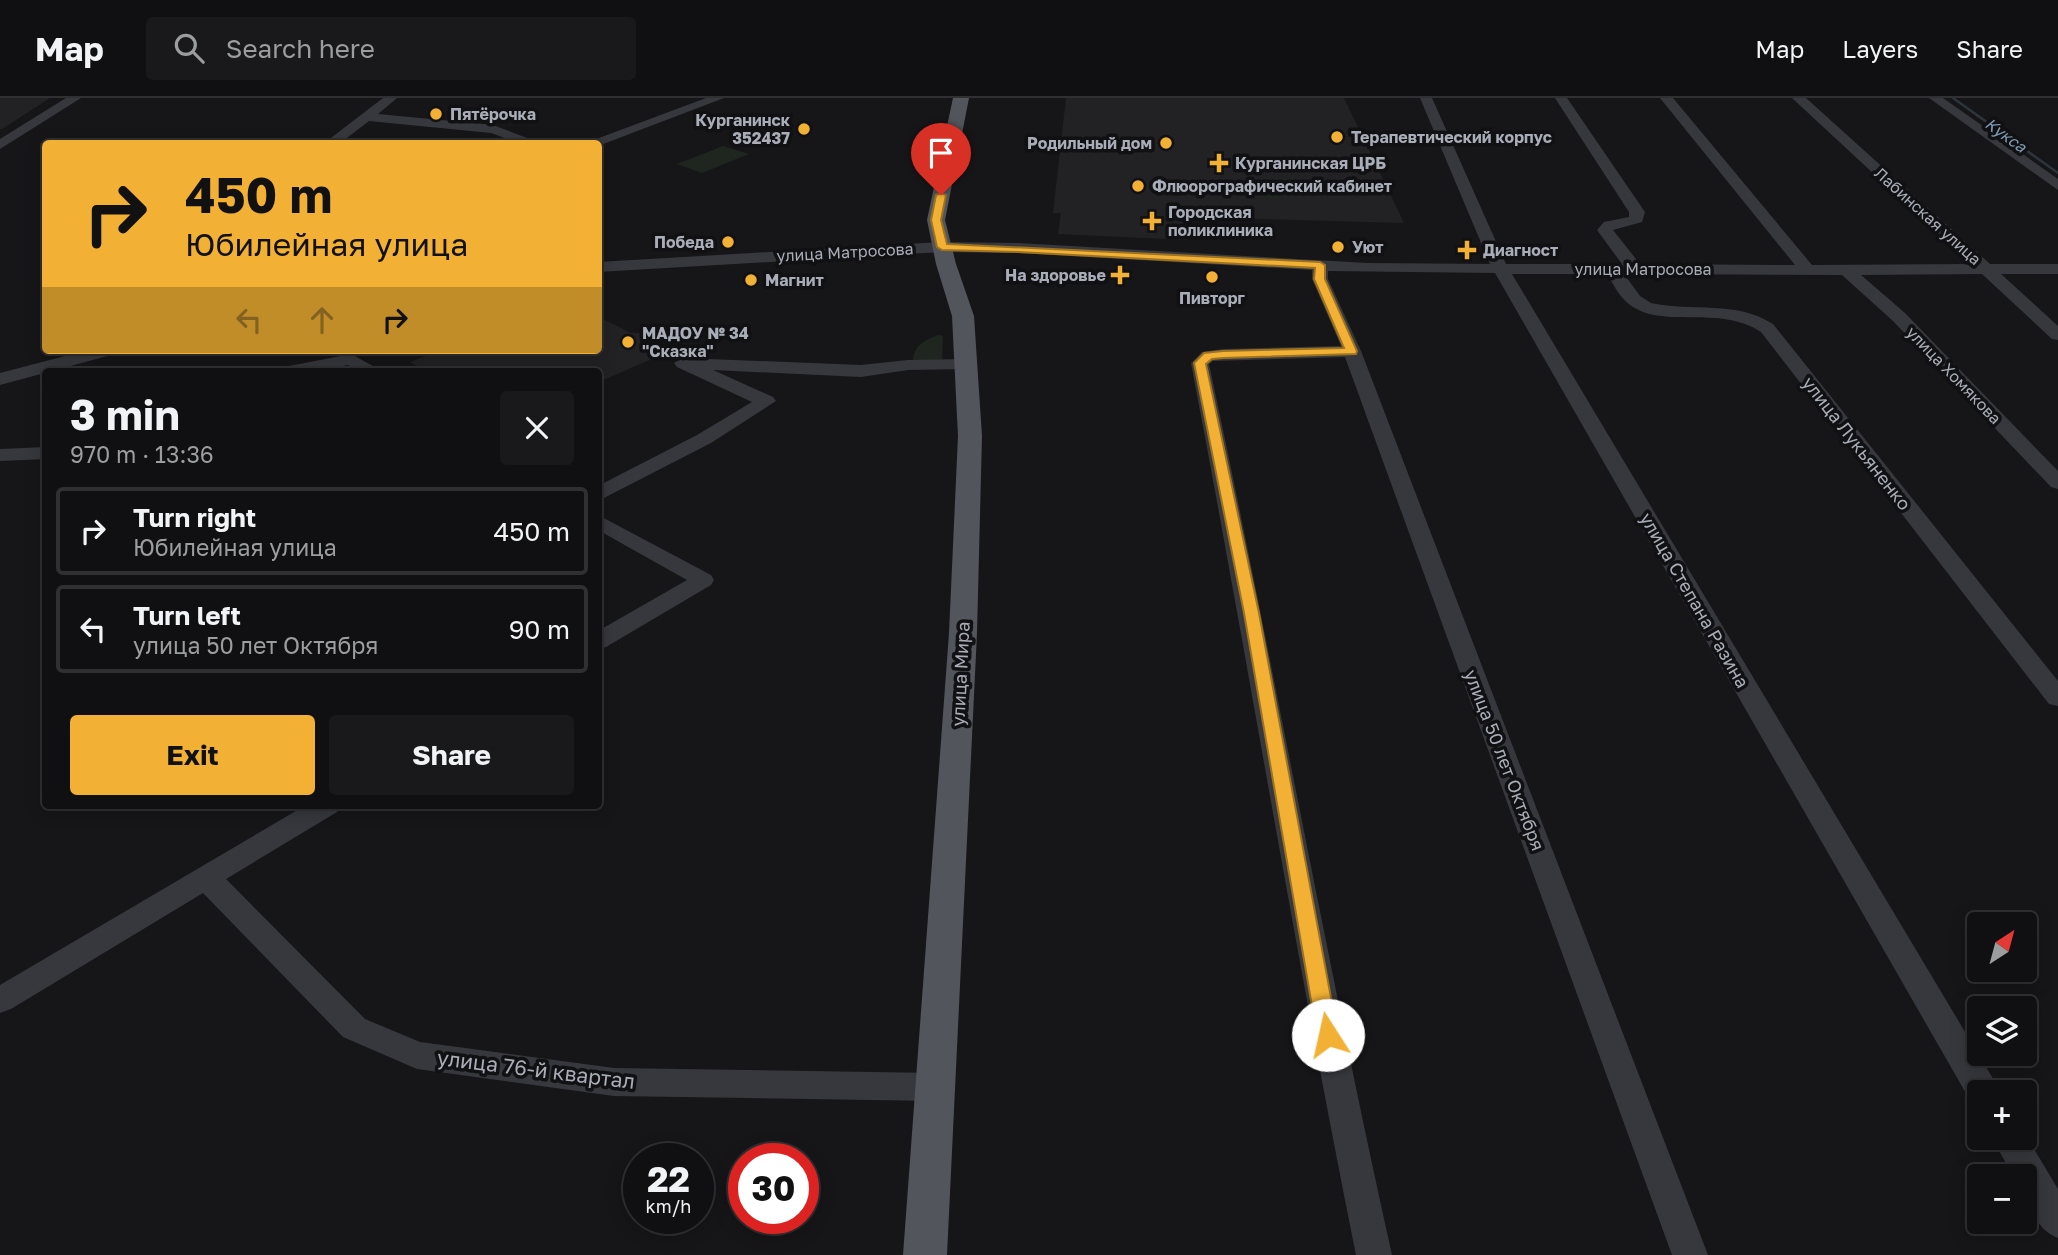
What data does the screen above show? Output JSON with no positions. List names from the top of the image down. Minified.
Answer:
{"streets":{"main road":["улица Мира"],"street":["Лабинская улица","улица Матросова","улица Хомякова","улица Лукьяненко","улица Степана Разина","улица 50 лет Октября","улица 76-й квартал"]},"crossings":[["Лабинская улица","улица Матросова"],["улица Матросова","улица Хомякова"],["улица Матросова","улица Лукьяненко"],["улица Матросова","улица Степана Разина"],["улица Матросова","улица Мира"],["улица Матросова","улица 50 лет Октября"],["улица Мира","улица 76-й квартал"]],"water":["Кукса"],"places":{"other":["Пятёрочка","Курганинск 352437","Терапевтический корпус","Родильный дом","Флюорографический кабинет","Победа","Уют","Пивторг","Магнит","МАДОУ № 34 \"Сказка\""],"health":["Курганинская ЦРБ","Городская поликлиника","Диагност","На здоровье"]},"north":"top right","page":{"header":"Map","search":"Search here","nav":["Map","Layers","Share"],"turn":["450 m","Юбилейная улица"],"heading":["3 min","970 m · 13:36"],"list":[{"name":"Turn right","note":"Юбилейная улица","value":"450 m"},{"name":"Turn left","note":"улица 50 лет Октября","value":"90 m"}],"buttons":["Exit","Share"],"map_buttons":["+","−"],"speed":"22 km/h","limit":"30"}}
